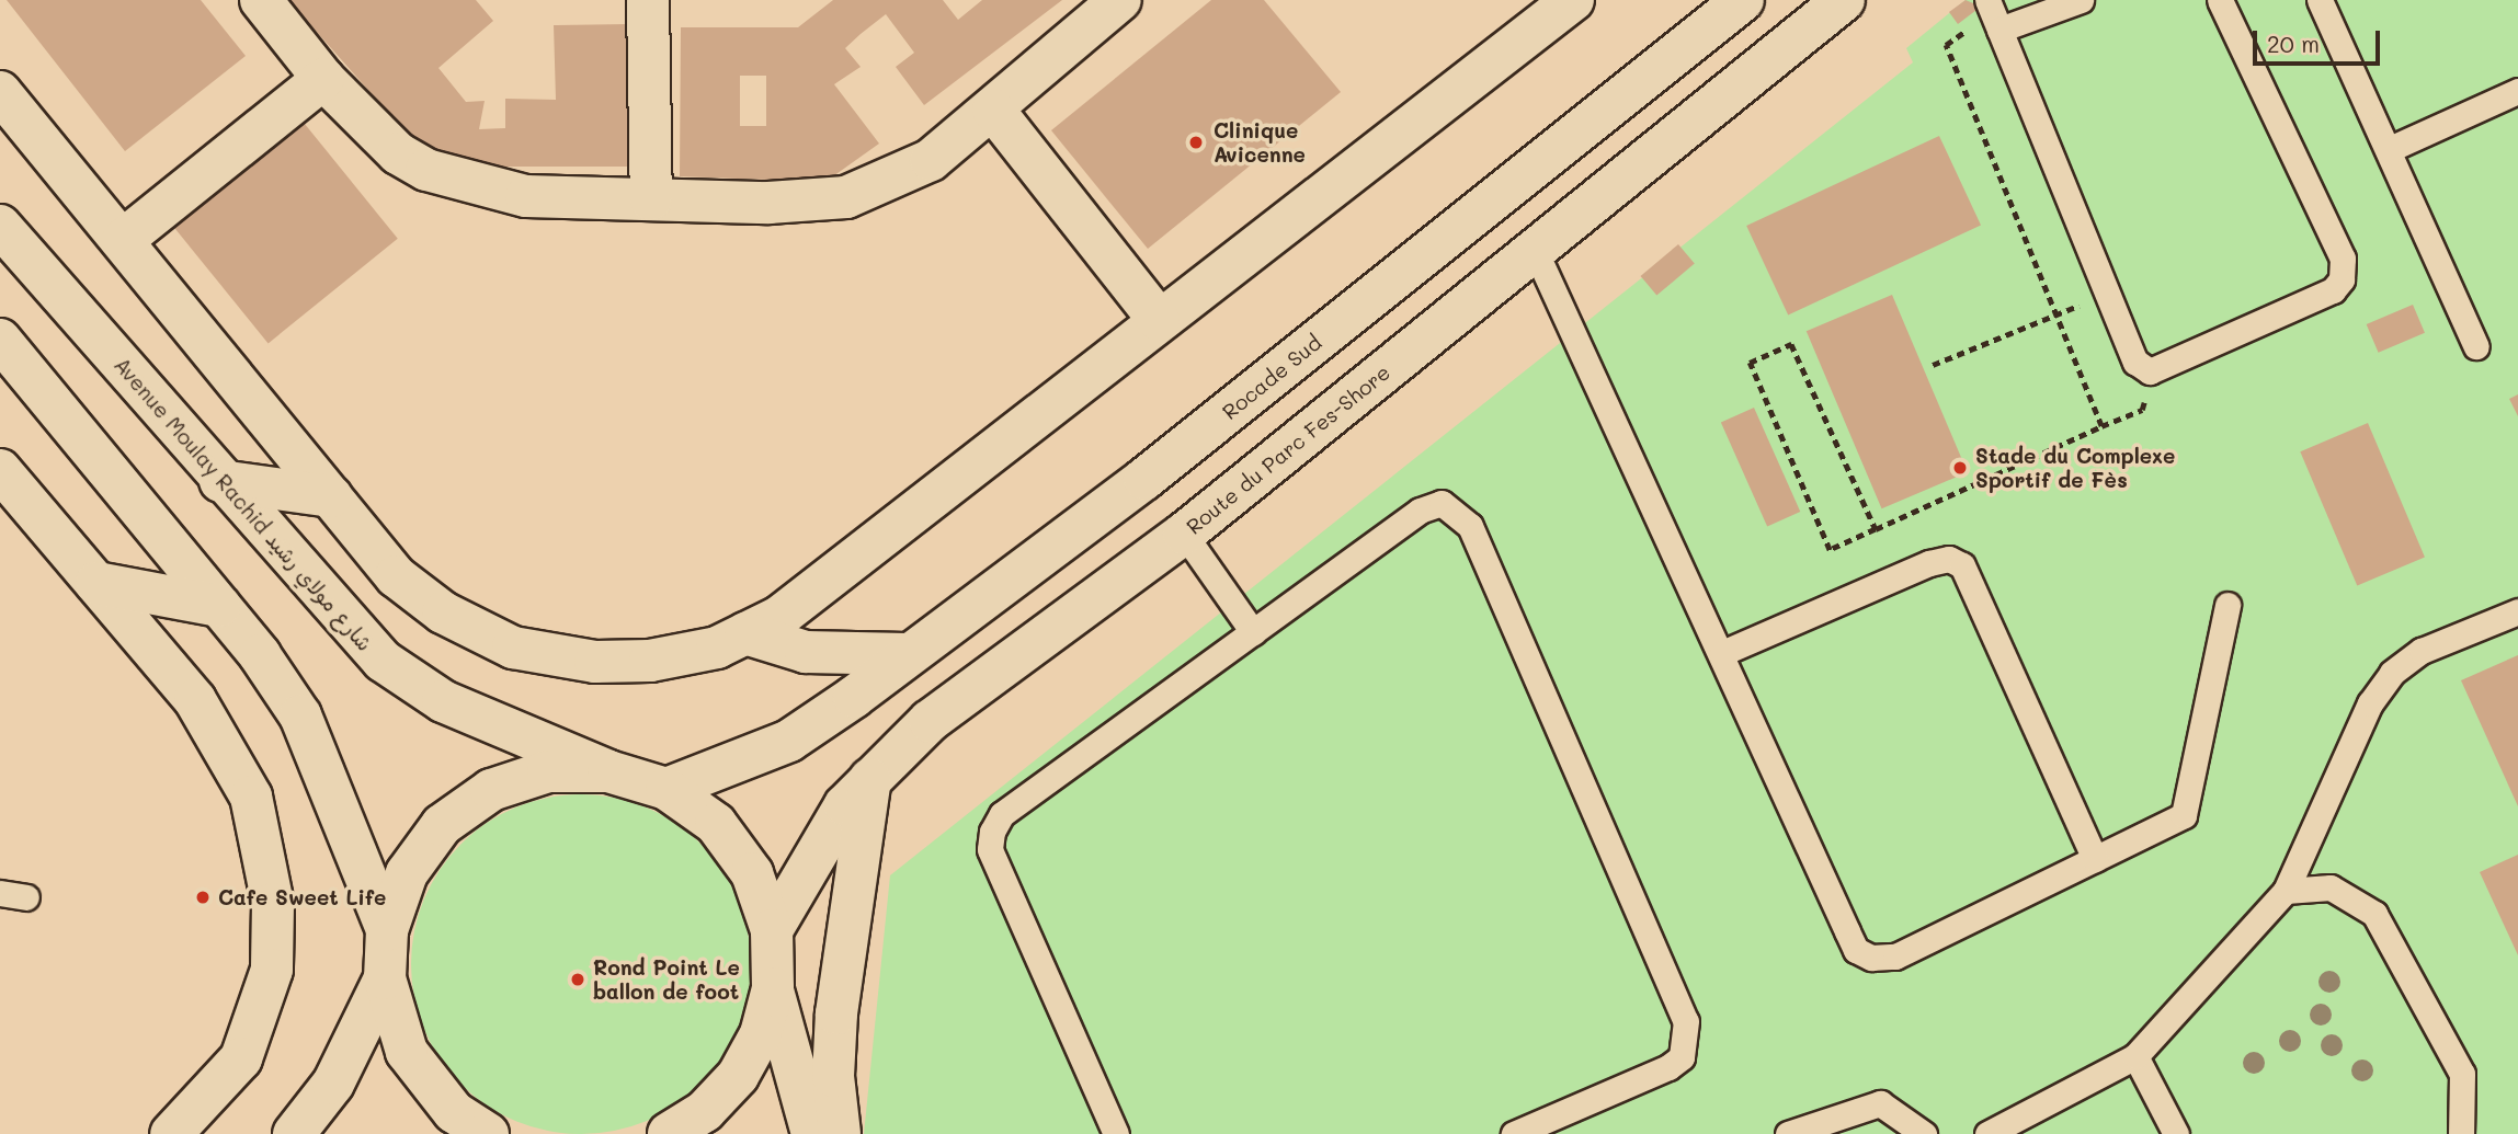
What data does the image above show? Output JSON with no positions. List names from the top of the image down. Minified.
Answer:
{"streets":{"main road":["Rocade Sud","Route du Parc Fes-Shore","Avenue Moulay Rachid شارع مولاي رشيد"]},"places":["Clinique Avicenne","Stade du Complexe Sportif de Fès","Cafe Sweet Life","Rond Point Le ballon de foot"],"scale_bar":"20 m"}
